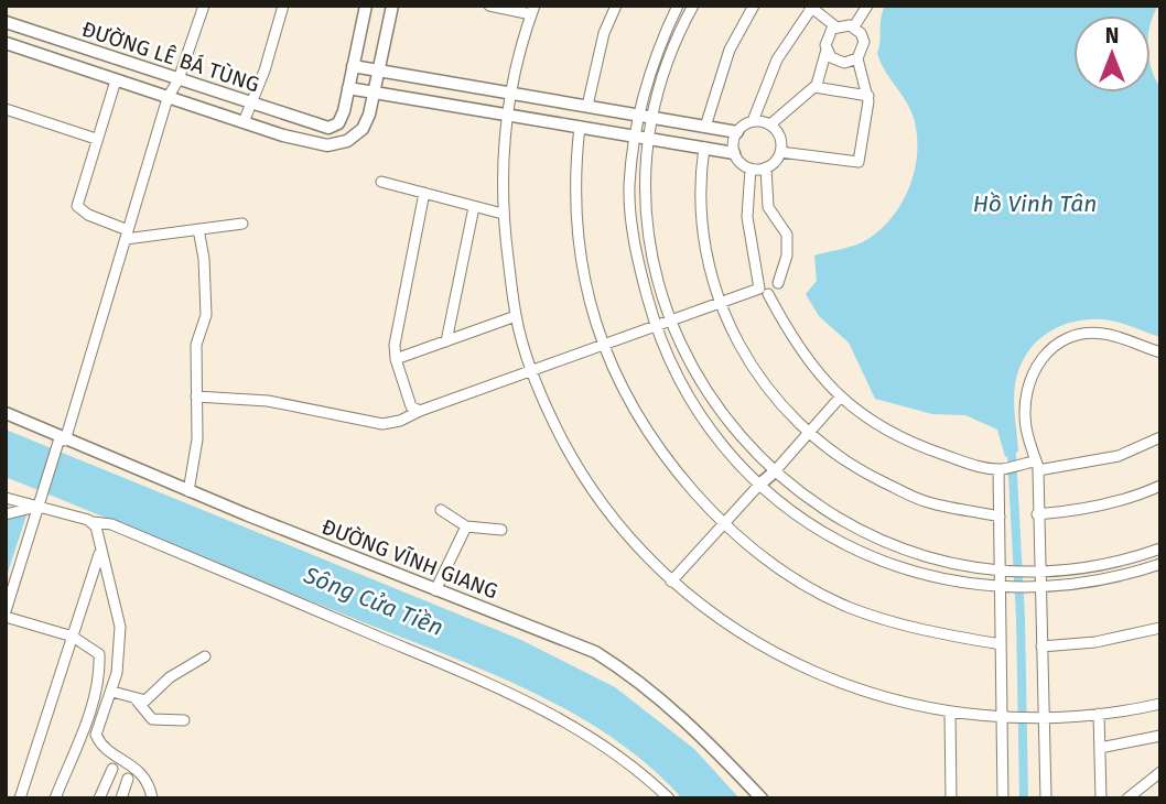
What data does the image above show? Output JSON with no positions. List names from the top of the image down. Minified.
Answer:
{"streets":{"street":["ĐƯỜNG LÊ BÁ TÙNG","ĐƯỜNG VĨNH GIANG"]},"water":["Hồ Vinh Tân","Sông Cửa Tiền"],"north":"top"}
